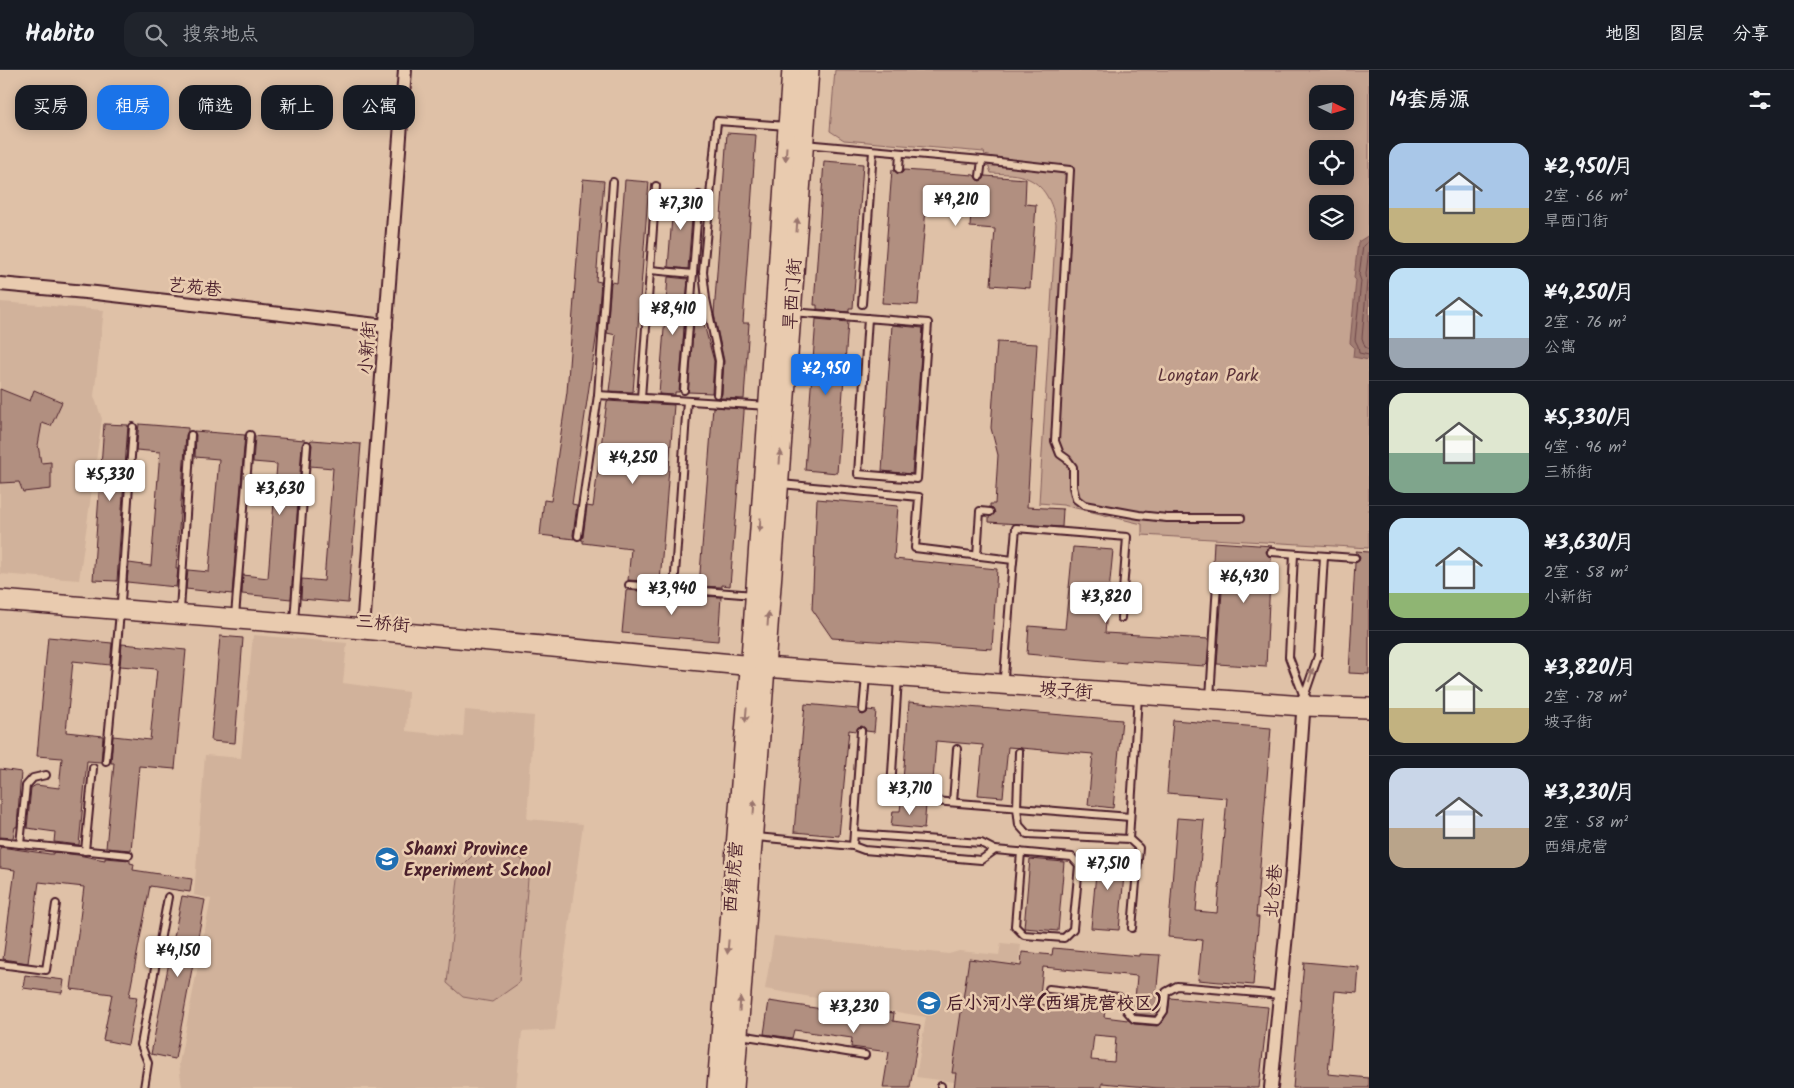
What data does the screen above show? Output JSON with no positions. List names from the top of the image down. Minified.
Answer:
{"streets":{"main road":["旱西门街","三桥街","坡子街","西缉虎营"],"street":["艺苑巷","小新街","北仓巷"]},"crossings":[["艺苑巷","小新街"],["旱西门街","三桥街"],["旱西门街","坡子街"],["旱西门街","西缉虎营"],["小新街","三桥街"],["三桥街","坡子街"],["三桥街","西缉虎营"],["坡子街","西缉虎营"],["坡子街","北仓巷"]],"parks":["Longtan Park"],"places":{"school or university":["Shanxi Province Experiment School","后小河小学(西缉虎营校区)"]},"north":"right","page":{"header":"Habito","search":"搜索地点","nav":["地图","图层","分享"],"heading":"14套房源","chip":["买房","租房","筛选","新上","公寓"],"list":[{"name":"¥2,950/月","note":"2室 · 66 m² · 旱西门街"},{"name":"¥4,250/月","note":"2室 · 76 m² · 公寓"},{"name":"¥5,330/月","note":"4室 · 96 m² · 三桥街"},{"name":"¥3,630/月","note":"2室 · 58 m² · 小新街"},{"name":"¥3,820/月","note":"2室 · 78 m² · 坡子街"},{"name":"¥3,230/月","note":"2室 · 58 m² · 西缉虎营"}],"price":["¥9,210","¥7,310","¥8,410","¥2,950","¥4,250","¥5,330","¥3,630","¥6,430","¥3,940","¥3,820","¥3,710","¥7,510","¥4,150","¥3,230"]}}
